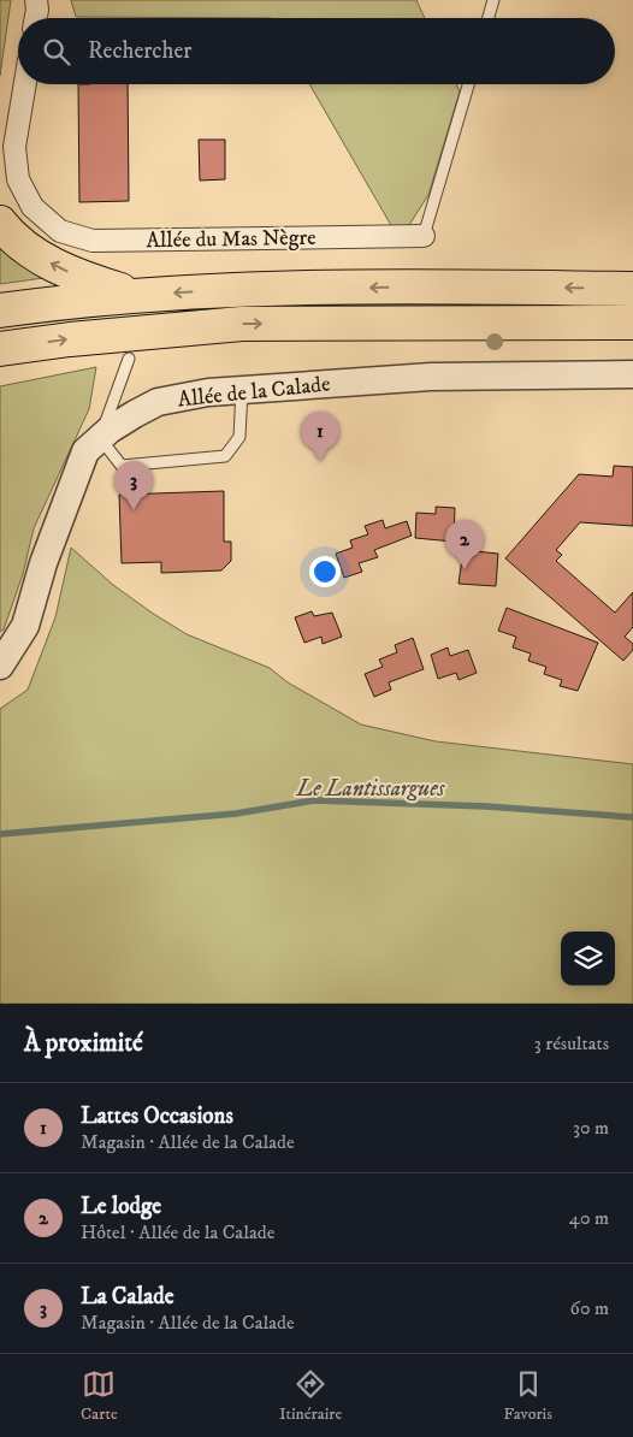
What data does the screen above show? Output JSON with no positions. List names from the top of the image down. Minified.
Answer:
{"streets":{"street":["Allée du Mas Nègre","Allée de la Calade"]},"water":["Le Lantissargues"],"page":{"search":"Rechercher","pins":["1","3","2"],"heading":["À proximité","3 résultats"],"list":[{"mark":"1","name":"Lattes Occasions","note":"Magasin · Allée de la Calade","value":"30 m"},{"mark":"2","name":"Le lodge","note":"Hôtel · Allée de la Calade","value":"40 m"},{"mark":"3","name":"La Calade","note":"Magasin · Allée de la Calade","value":"60 m"}],"nav":["Carte","Itinéraire","Favoris"]}}
